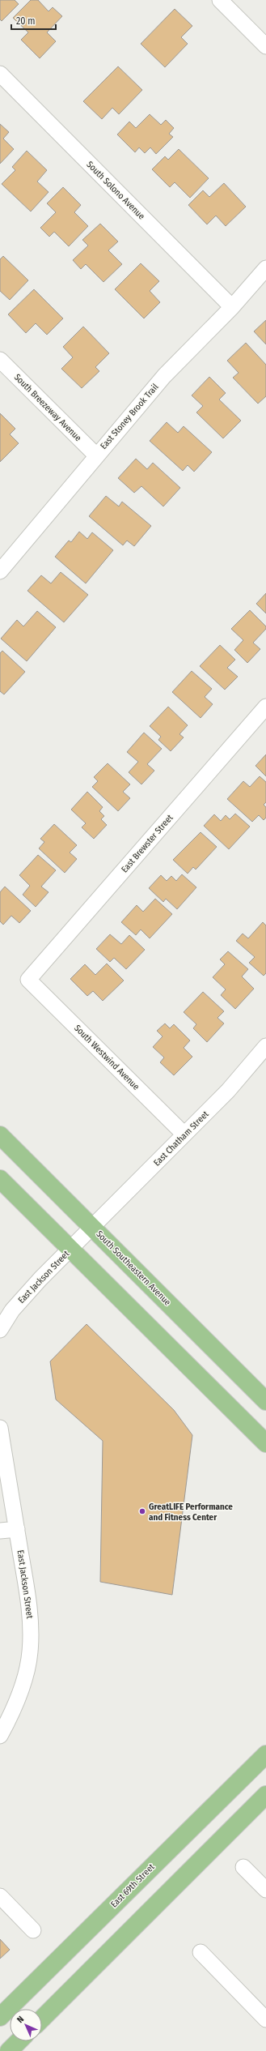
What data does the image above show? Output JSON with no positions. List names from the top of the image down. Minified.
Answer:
{"streets":{"main road":["South Southeastern Avenue","East 69th Street"],"street":["South Solono Avenue","South Breezeway Avenue","East Stoney Brook Trail","East Brewster Street","South Westwind Avenue","East Chatham Street","East Jackson Street"]},"crossings":[["South Solono Avenue","East Stoney Brook Trail"],["South Breezeway Avenue","East Stoney Brook Trail"],["East Brewster Street","South Westwind Avenue"],["South Westwind Avenue","East Chatham Street"],["East Chatham Street","South Southeastern Avenue"],["East Chatham Street","East Jackson Street"],["South Southeastern Avenue","East Jackson Street"]],"places":["GreatLIFE Performance and Fitness Center"],"scale_bar":"20 m","north":"top left"}
